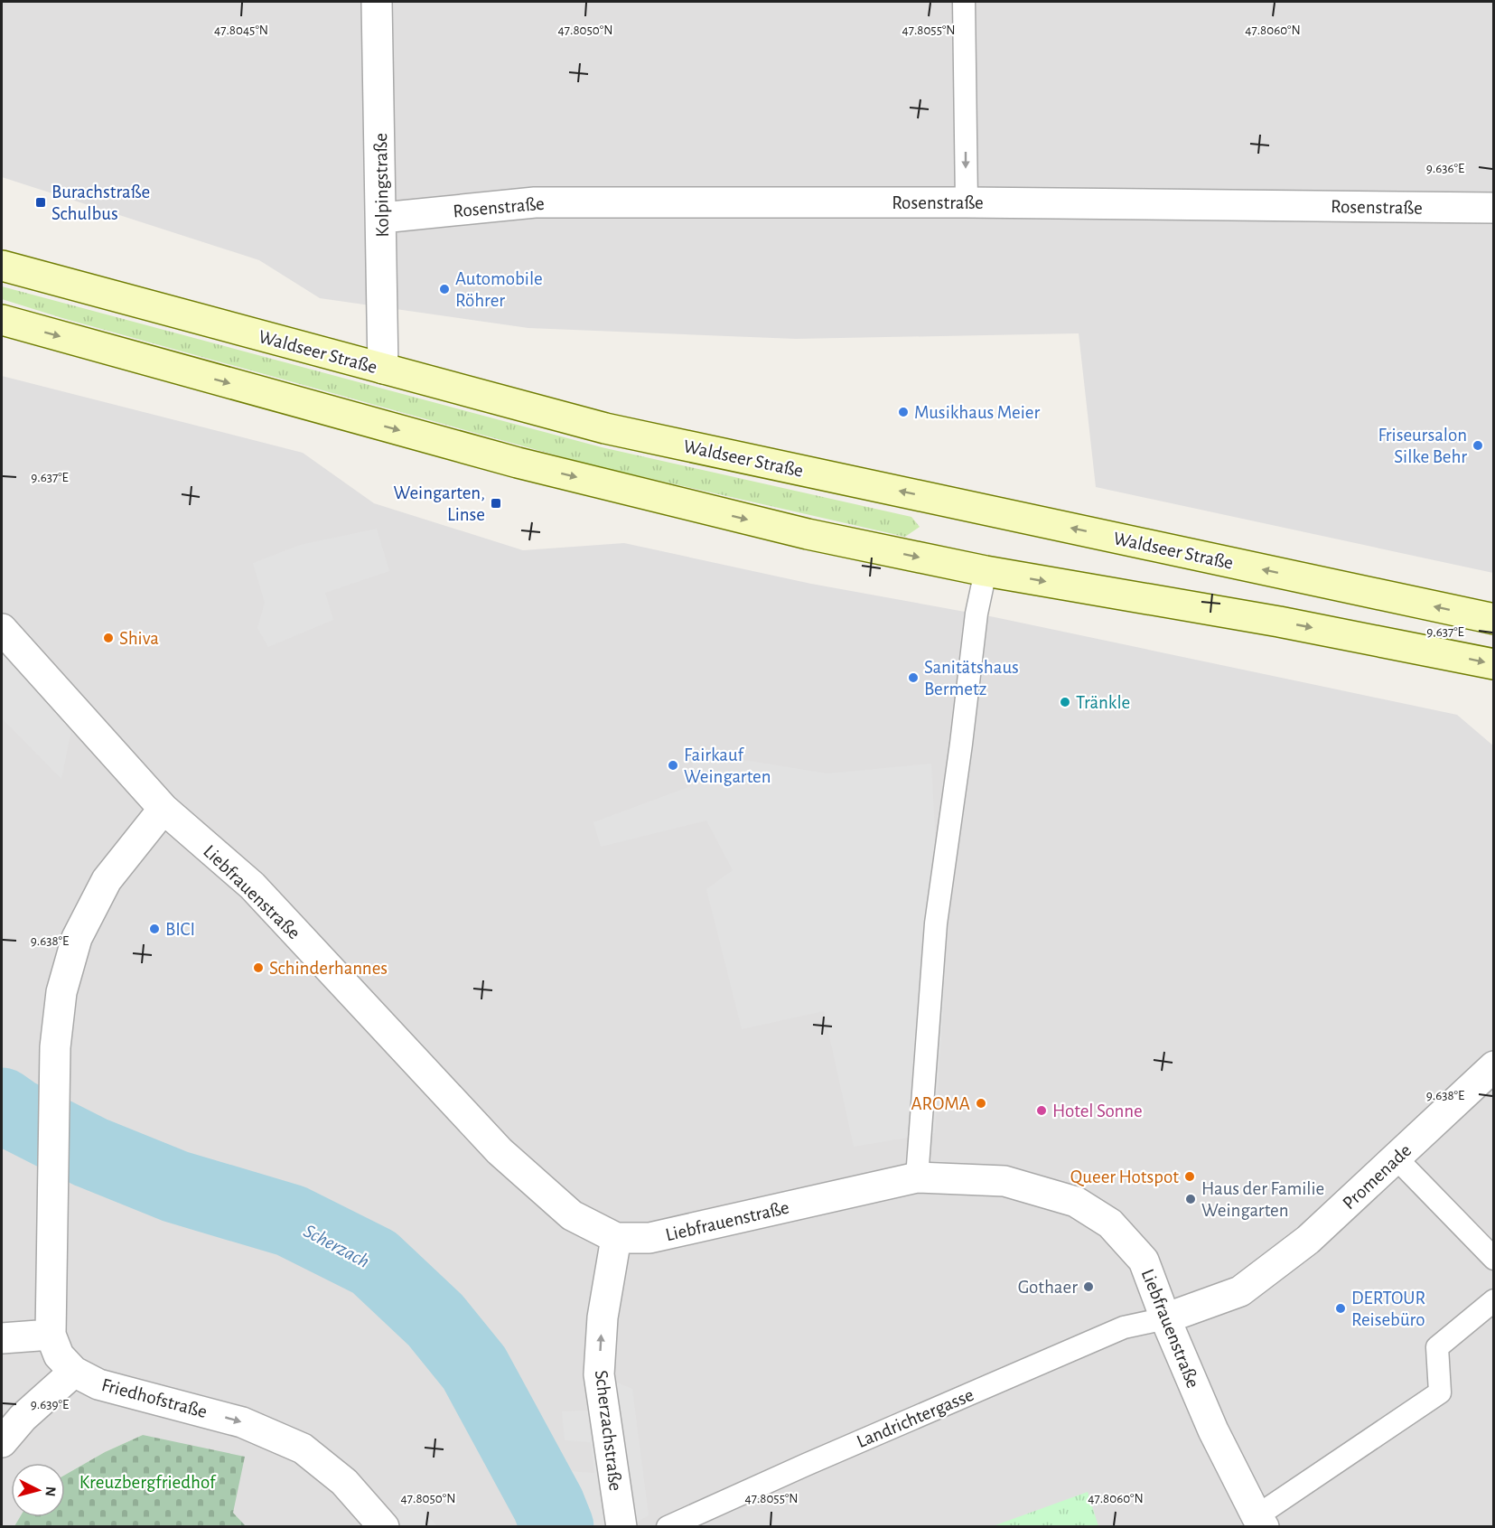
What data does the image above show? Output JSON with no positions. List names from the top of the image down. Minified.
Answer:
{"streets":{"main road":["Waldseer Straße"],"street":["Kolpingstraße","Rosenstraße","Liebfrauenstraße","Promenade","Friedhofstraße","Scherzachstraße"],"lane":["Landrichtergasse"]},"crossings":[["Kolpingstraße","Rosenstraße"],["Kolpingstraße","Waldseer Straße"],["Liebfrauenstraße","Promenade"],["Liebfrauenstraße","Friedhofstraße"],["Liebfrauenstraße","Landrichtergasse"],["Liebfrauenstraße","Scherzachstraße"],["Promenade","Landrichtergasse"]],"one_way":["Friedhofstraße","Scherzachstraße"],"water":["Scherzach"],"parks":["Kreuzbergfriedhof"],"places":{"transit":["Burachstraße Schulbus","Weingarten, Linse"],"other":["Automobile Röhrer","Musikhaus Meier","Friseursalon Silke Behr","Shiva","Sanitätshaus Bermetz","Tränkle","Fairkauf Weingarten","BICI","Schinderhannes","AROMA","Hotel Sonne","Queer Hotspot","Haus der Familie Weingarten","Gothaer","DERTOUR Reisebüro"]},"north":"right","coordinates":["47.8045°N","47.8050°N","47.8055°N","47.8060°N","9.636°E","9.637°E","9.638°E","9.639°E"]}
